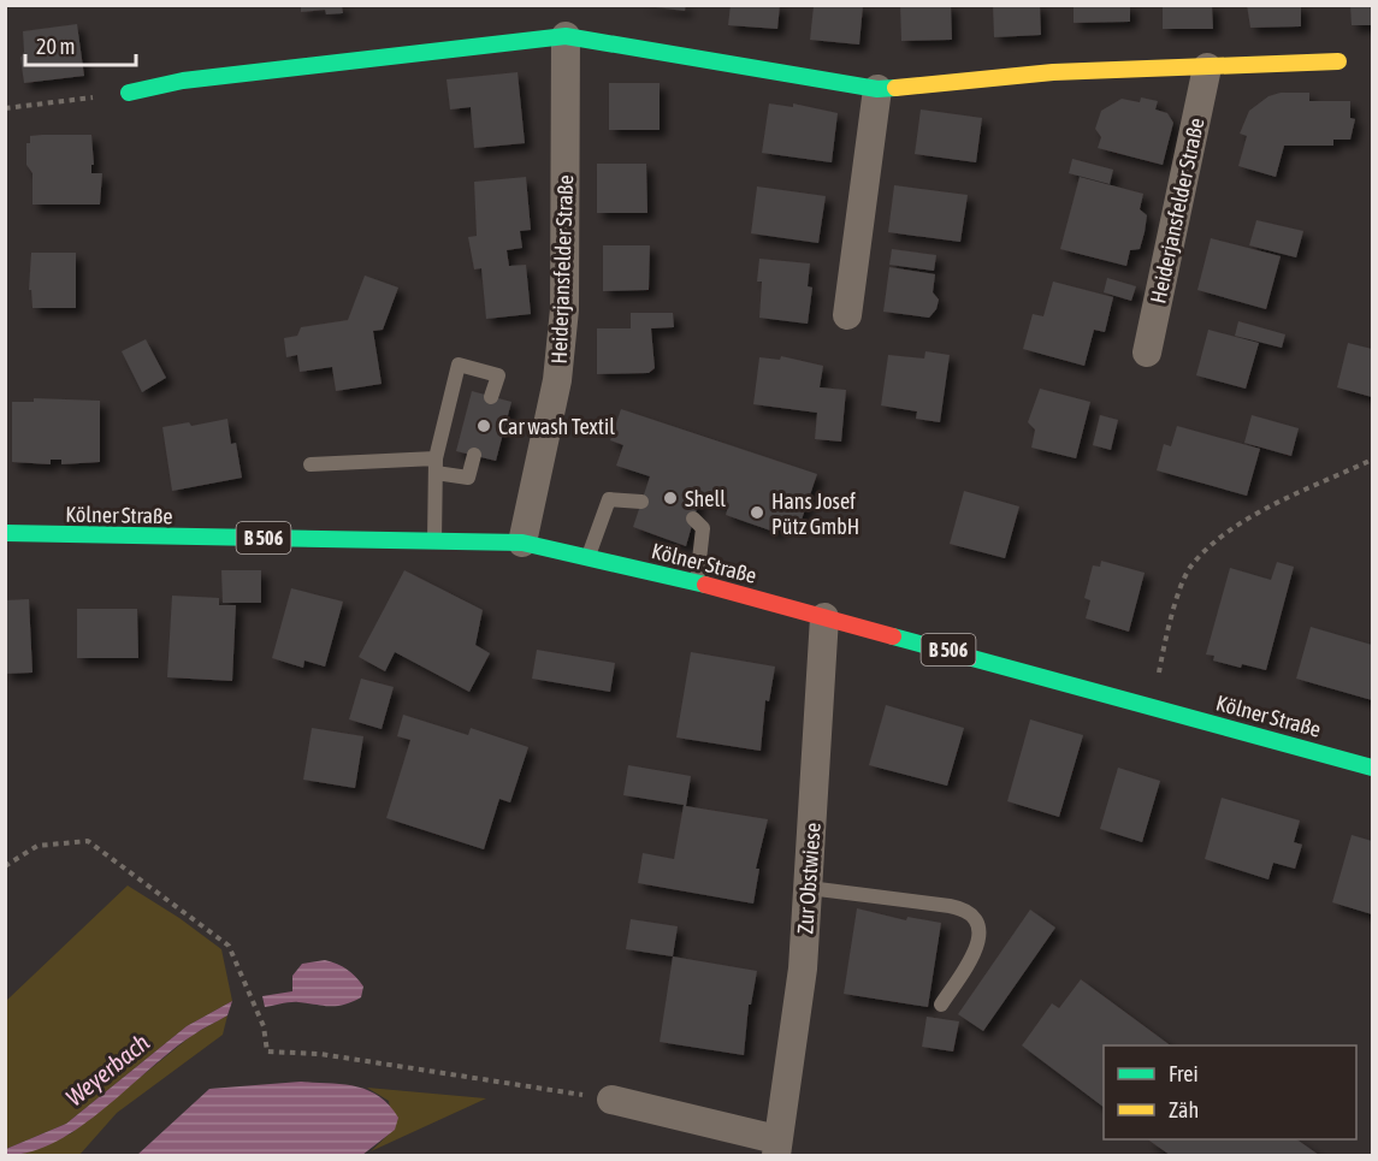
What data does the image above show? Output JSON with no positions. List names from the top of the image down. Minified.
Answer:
{"streets":{"main road":["Kölner Straße","B 506"],"street":["Heiderjansfelder Straße","Zur Obstwiese"]},"crossings":[["Heiderjansfelder Straße","Kölner Straße"],["Kölner Straße","Zur Obstwiese"]],"water":["Weyerbach"],"places":["Car wash Textil","Shell","Hans Josef Pütz GmbH"],"legend":["Frei","Zäh"],"scale_bar":"20 m"}
